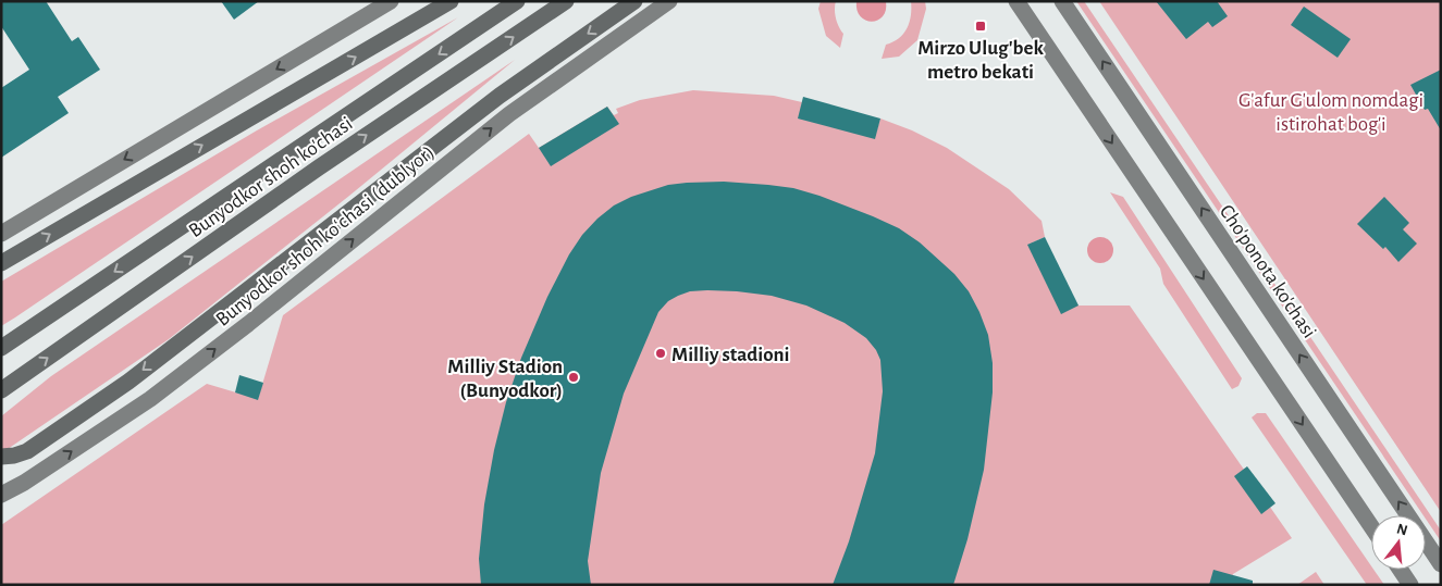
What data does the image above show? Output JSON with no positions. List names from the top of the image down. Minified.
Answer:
{"streets":{"main road":["Bunyodkor shoh ko'chasi","Bunyodkor shoh koʻchasi (dublyor)","Cho'ponota ko'chasi"]},"parks":["G'afur G'ulom nomdagi istirohat bog'i"],"places":{"transit":["Mirzo Ulug'bek metro bekati"],"other":["Milliy stadioni","Milliy Stadion (Bunyodkor)"]},"north":"top"}
